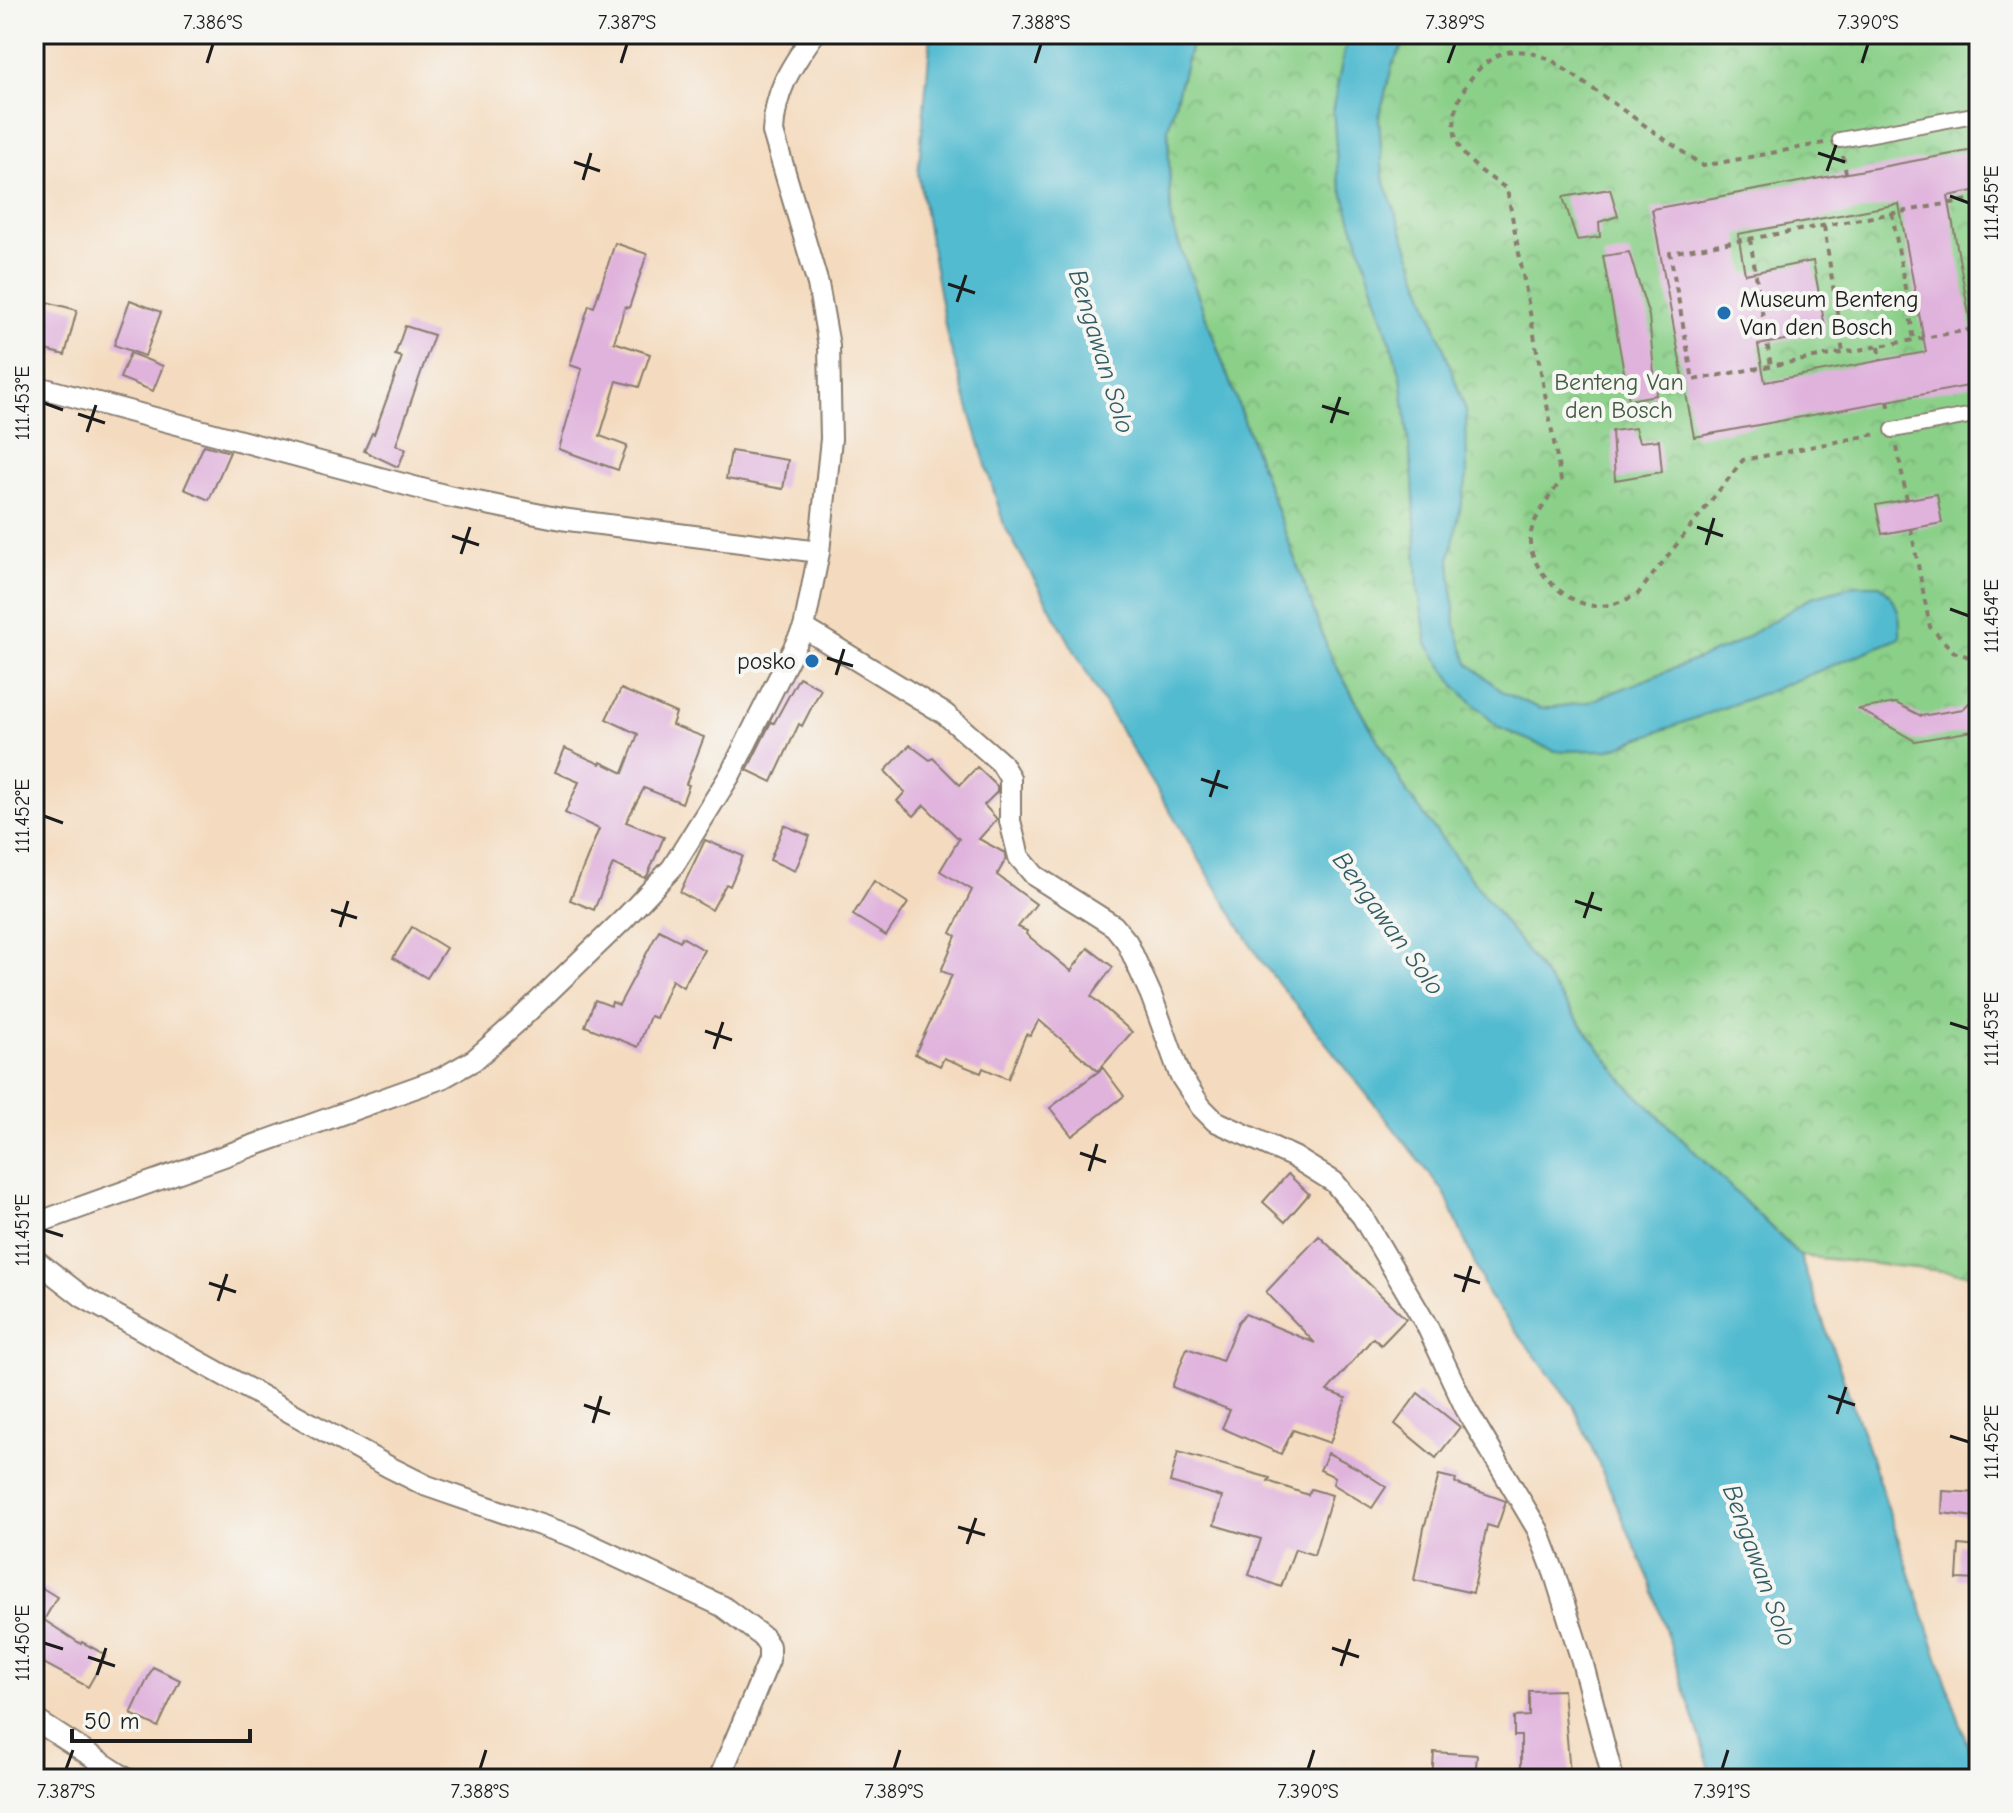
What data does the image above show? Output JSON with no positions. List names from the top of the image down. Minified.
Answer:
{"water":["Bengawan Solo"],"parks":["Benteng Van den Bosch"],"places":["Museum Benteng Van den Bosch","posko"],"scale_bar":"50 m","coordinates":["7.386°S","7.387°S","7.388°S","7.389°S","7.390°S","111.455°E","111.453°E","111.454°E","111.452°E","111.451°E","111.450°E","7.391°S"]}
